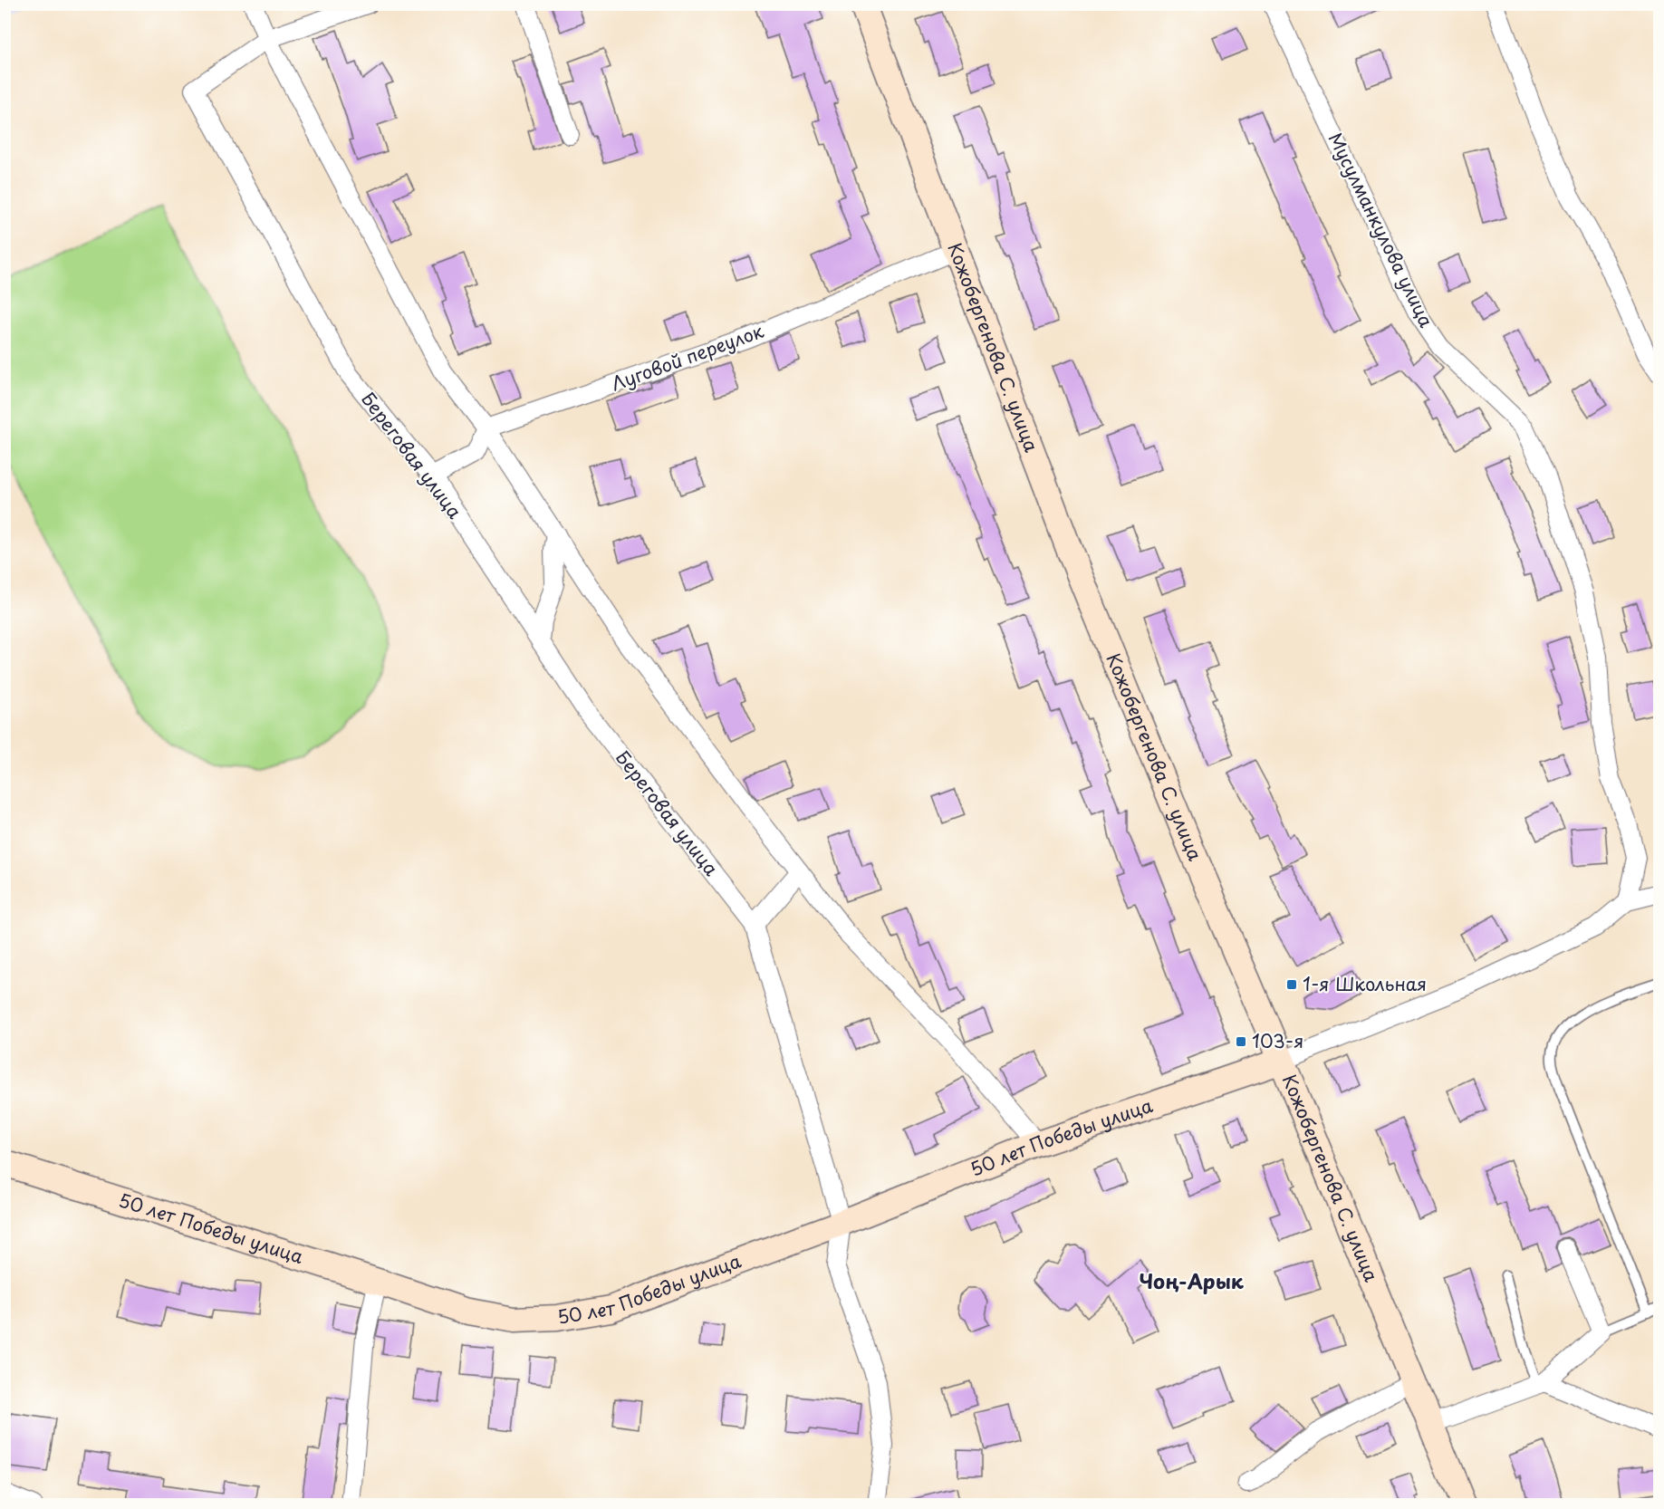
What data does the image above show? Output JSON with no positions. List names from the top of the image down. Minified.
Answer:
{"streets":{"main road":["Кожобергенова С. улица","50 лет Победы улица"],"street":["Мусулманкулова улица","Луговой переулок","Береговая улица"]},"crossings":[["Кожобергенова С. улица","Луговой переулок"],["Кожобергенова С. улица","50 лет Победы улица"],["Береговая улица","50 лет Победы улица"]],"districts":["Чоң-Арык"],"places":{"transit":["1-я Школьная","103-я"]}}
